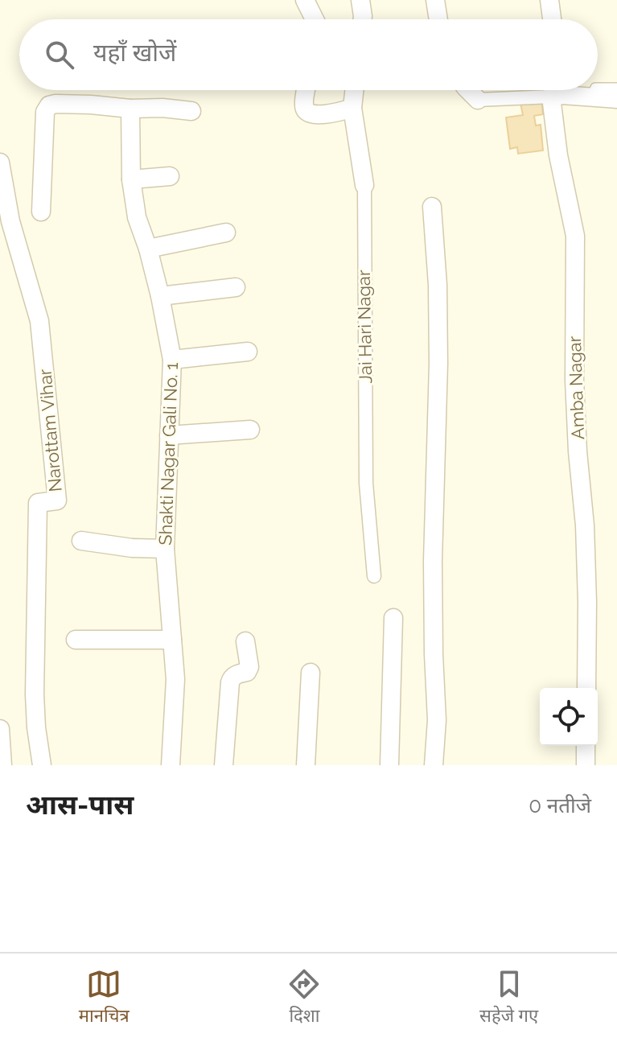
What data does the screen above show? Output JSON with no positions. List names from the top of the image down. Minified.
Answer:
{"streets":{"street":["Jai Hari Nagar","Amba Nagar","Narottam Vihar","Shakti Nagar Gali No. 1"]},"page":{"search":"यहाँ खोजें","heading":["आस-पास","0 नतीजे"],"nav":["मानचित्र","दिशा","सहेजे गए"]}}
